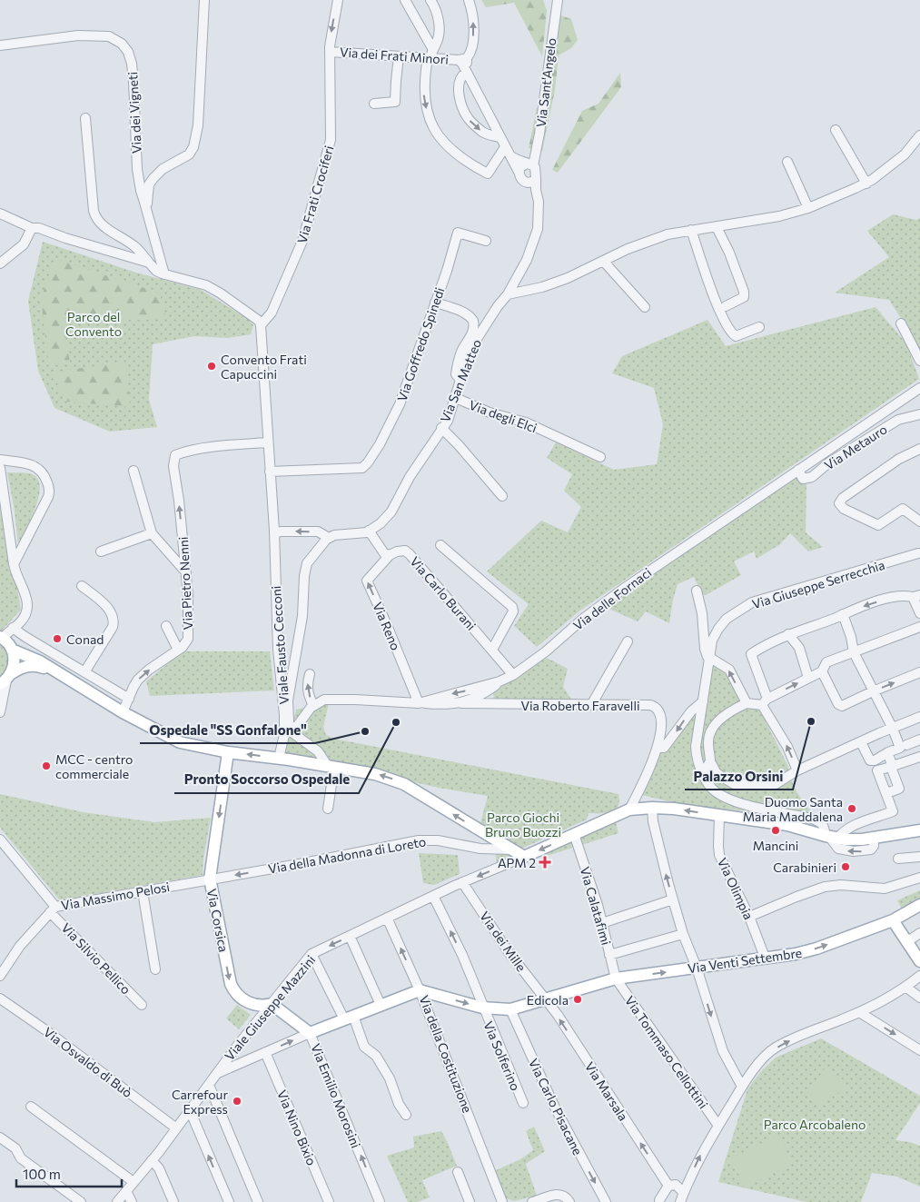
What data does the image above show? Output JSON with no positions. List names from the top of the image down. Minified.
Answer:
{"streets":{"main road":["Via Corsica","Via Venti Settembre","Via della Costituzione","Via Emilio Morosini"],"street":["Via dei Frati Minori","Via Sant'Angelo","Via dei Vigneti","Via Frati Crociferi","Via Goffredo Spinedi","Via San Matteo","Via degli Elci","Via Metauro","Via Pietro Nenni","Via Giuseppe Serrecchia","Via Carlo Burani","Via delle Fornaci","Via Reno","Viale Fausto Cecconi","Via Roberto Faravelli","Via della Madonna di Loreto","Via Olimpia","Via Massimo Pelosi","Via Calatafimi","Via dei Mille","Via Silvio Pellico","Viale Giuseppe Mazzini","Via Tommaso Cellottini","Via Solferino","Via Osvaldo di Buò","Via Marsala","Via Carlo Pisacane","Via Nino Bixio"]},"crossings":[["Via dei Frati Minori","Via Frati Crociferi"],["Via Sant'Angelo","Via San Matteo"],["Via Frati Crociferi","Viale Fausto Cecconi"],["Via Goffredo Spinedi","Viale Fausto Cecconi"],["Via San Matteo","Via degli Elci"],["Via Metauro","Via delle Fornaci"],["Via Pietro Nenni","Viale Fausto Cecconi"],["Via Carlo Burani","Via delle Fornaci"],["Via Carlo Burani","Via Reno"],["Via delle Fornaci","Via Reno"],["Via delle Fornaci","Via Roberto Faravelli"],["Via Reno","Via Roberto Faravelli"],["Via della Madonna di Loreto","Via Massimo Pelosi"],["Via della Madonna di Loreto","Via Corsica"],["Via Olimpia","Via Venti Settembre"],["Via Massimo Pelosi","Via Corsica"],["Via Massimo Pelosi","Via Silvio Pellico"],["Via Calatafimi","Via Venti Settembre"],["Via Calatafimi","Via Tommaso Cellottini"],["Via Calatafimi","Via della Costituzione"],["Via Corsica","Viale Giuseppe Mazzini"],["Via Corsica","Via Emilio Morosini"],["Via dei Mille","Viale Giuseppe Mazzini"],["Via dei Mille","Via della Costituzione"],["Via dei Mille","Via Marsala"],["Via Venti Settembre","Via Tommaso Cellottini"],["Via Venti Settembre","Via della Costituzione"],["Viale Giuseppe Mazzini","Via Solferino"],["Viale Giuseppe Mazzini","Via Osvaldo di Buò"],["Viale Giuseppe Mazzini","Via Emilio Morosini"],["Via Tommaso Cellottini","Via della Costituzione"],["Via della Costituzione","Via Solferino"],["Via della Costituzione","Via Marsala"],["Via della Costituzione","Via Carlo Pisacane"]],"one_way":["Via Reno","Via della Madonna di Loreto","Via Corsica","Via Venti Settembre","Via Marsala","Via Emilio Morosini","Via Carlo Pisacane"],"parks":["Parco del Convento","Parco Giochi Bruno Buozzi","Parco Arcobaleno"],"places":{"other":["Convento Frati Capuccini","Conad","Palazzo Orsini","Pronto Soccorso Ospedale","Ospedale \"SS Gonfalone\"","MCC - centro commerciale","Duomo Santa Maria Maddalena","Mancini","Carabinieri","Edicola","Carrefour Express"],"health":["APM 2"]},"scale_bar":"100 m"}
